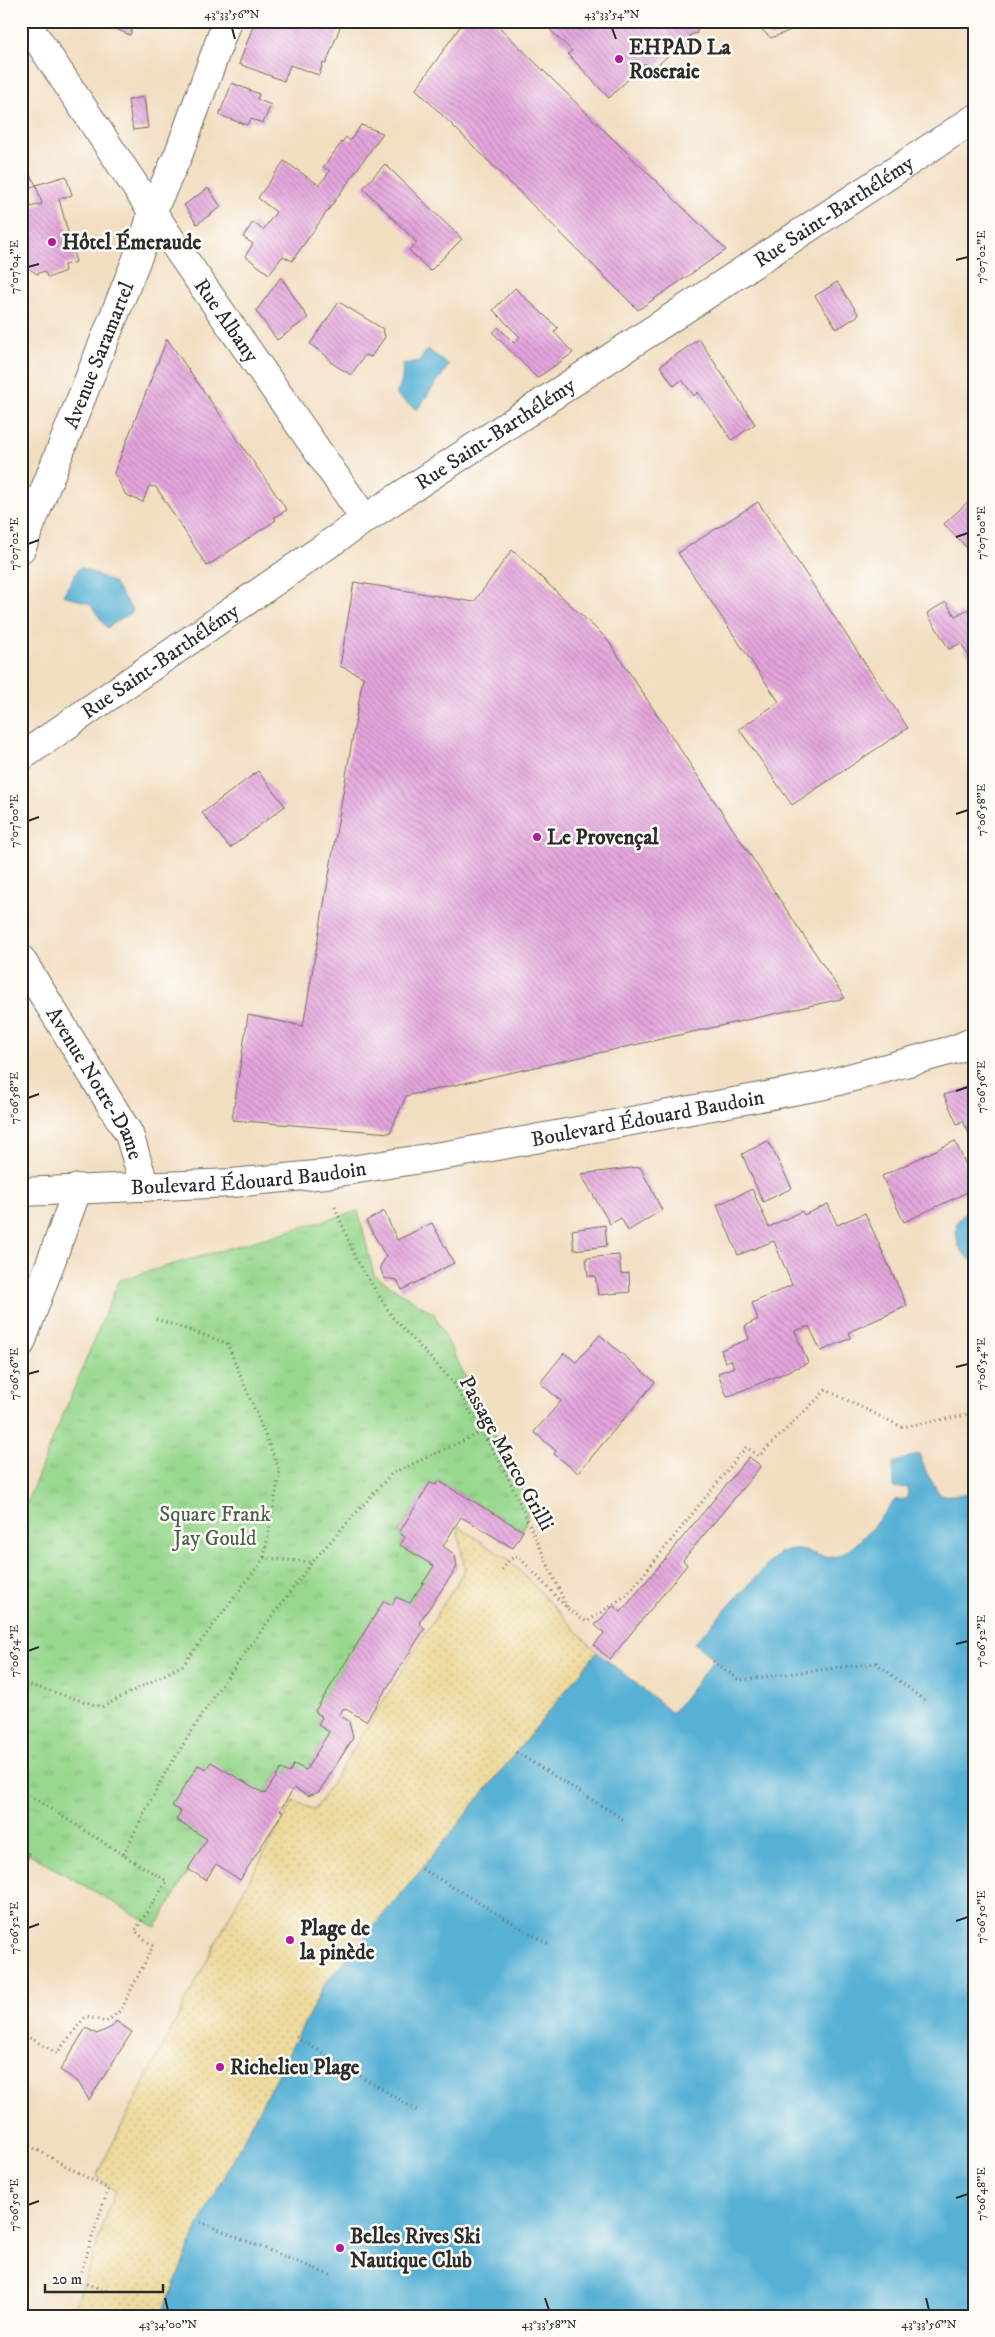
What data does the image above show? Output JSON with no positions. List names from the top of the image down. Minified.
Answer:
{"streets":{"street":["Rue Saint-Barthélémy","Rue Albany","Avenue Saramartel","Avenue Notre-Dame","Boulevard Édouard Baudoin"],"path":["Passage Marco Grilli"]},"crossings":[["Rue Saint-Barthélémy","Rue Albany"],["Rue Albany","Avenue Saramartel"],["Avenue Notre-Dame","Boulevard Édouard Baudoin"]],"parks":["Square Frank Jay Gould"],"places":["EHPAD La Roseraie","Hôtel Émeraude","Le Provençal","Plage de la pinède","Richelieu Plage","Belles Rives Ski Nautique Club"],"scale_bar":"20 m","coordinates":["43°33'56\"N","43°33'54\"N","7°07'02\"E","7°07'04\"E","7°07'00\"E","7°06'58\"E","7°06'56\"E","7°06'54\"E","7°06'52\"E","7°06'50\"E","7°06'48\"E","43°34'00\"N","43°33'58\"N"]}
